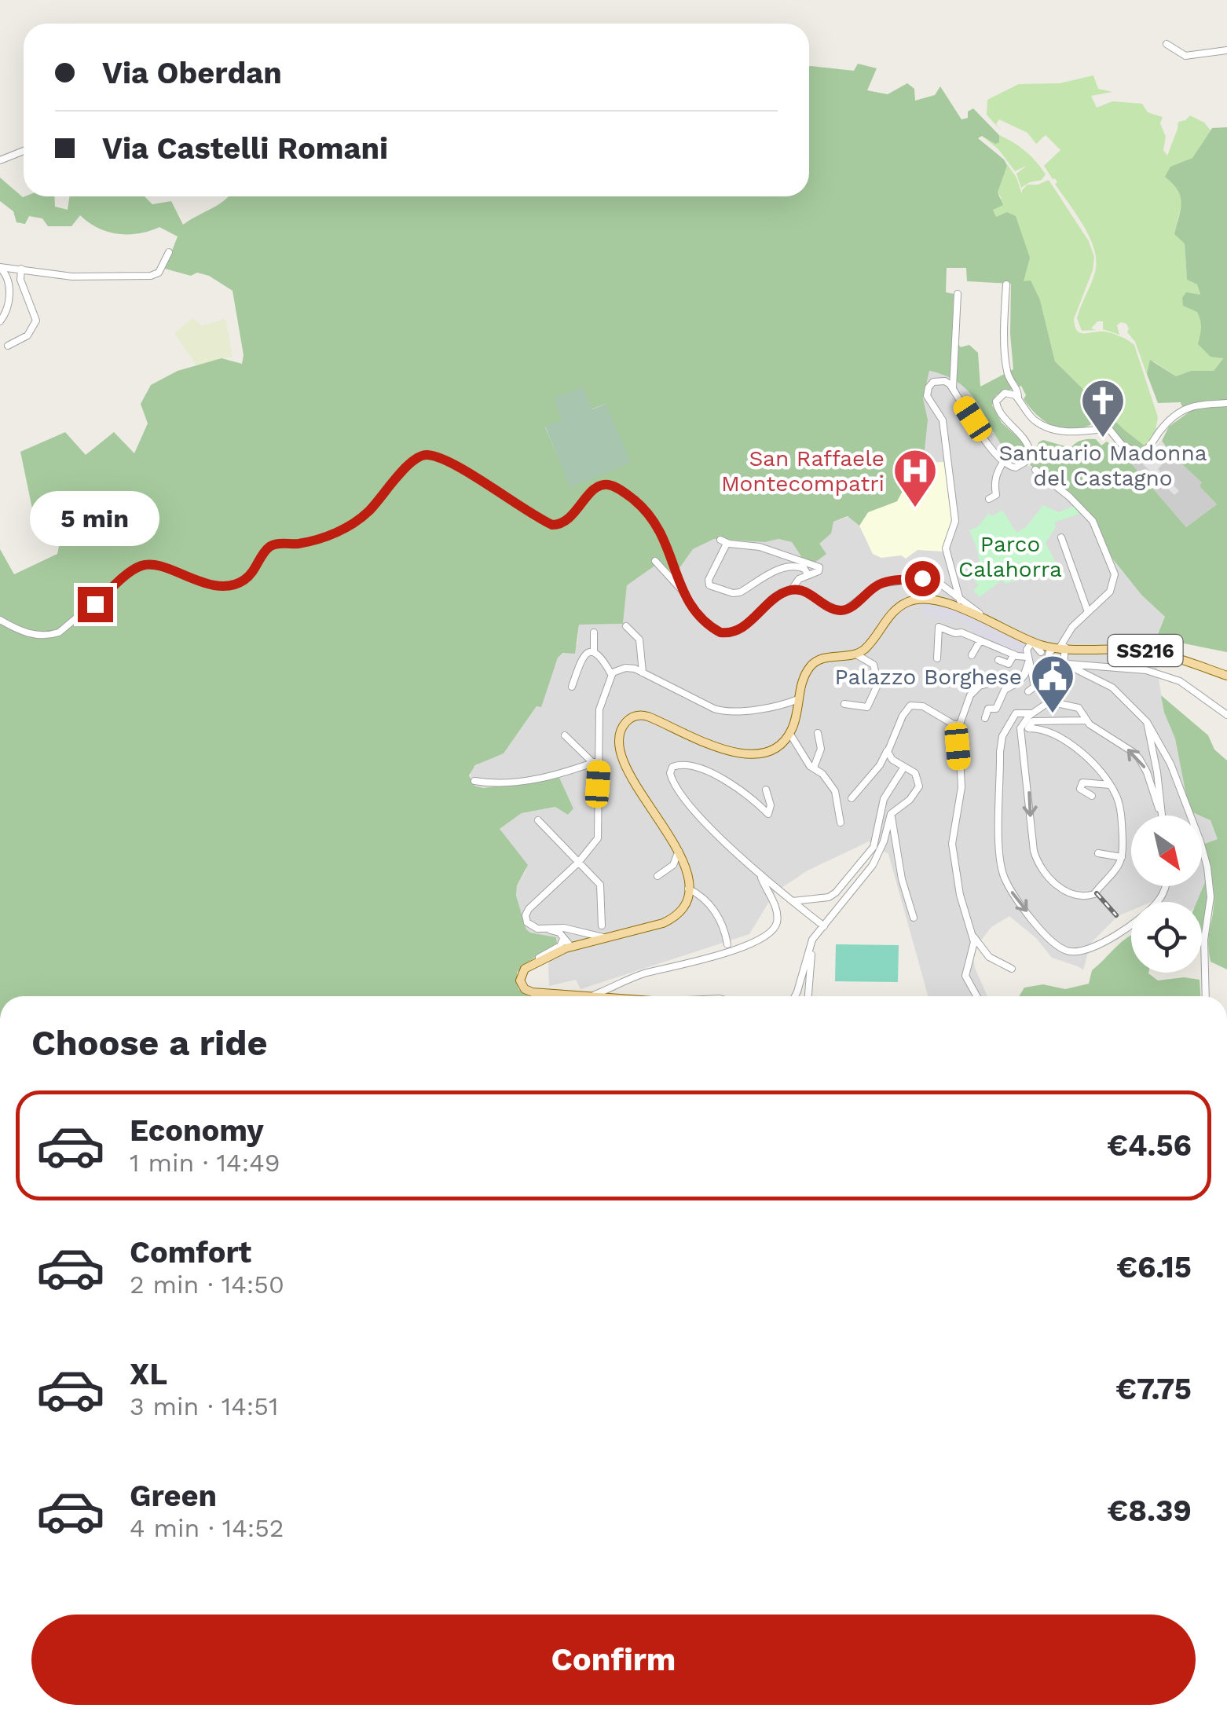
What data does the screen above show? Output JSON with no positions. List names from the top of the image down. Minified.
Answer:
{"streets":{"main road":["SS216"]},"parks":["Parco Calahorra"],"places":{"church":["Santuario Madonna del Castagno"],"hospital":["San Raffaele Montecompatri"],"public building":["Palazzo Borghese"]},"north":"bottom right","page":{"banner":["Via Oberdan","Via Castelli Romani"],"bubble":"5 min","heading":"Choose a ride","list":[{"name":"Economy","note":"1 min · 14:49","value":"€4.56"},{"name":"Comfort","note":"2 min · 14:50","value":"€6.15"},{"name":"XL","note":"3 min · 14:51","value":"€7.75"},{"name":"Green","note":"4 min · 14:52","value":"€8.39"}],"buttons":"Confirm"}}
